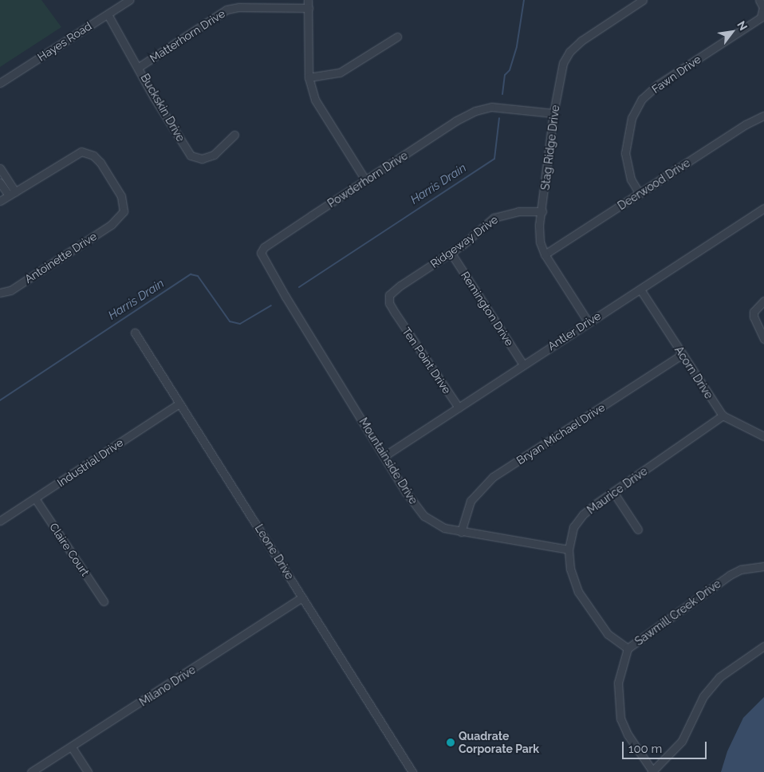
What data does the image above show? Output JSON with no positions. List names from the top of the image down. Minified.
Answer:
{"streets":{"street":["Matterhorn Drive","Hayes Road","Fawn Drive","Buckskin Drive","Stag Ridge Drive","Powderhorn Drive","Deerwood Drive","Ridgeway Drive","Antoinette Drive","Remington Drive","Antler Drive","Ten Point Drive","Acorn Drive","Bryan Michael Drive","Mountainside Drive","Industrial Drive","Maurice Drive","Claire Court","Leone Drive","Sawmill Creek Drive","Milano Drive"]},"crossings":[["Matterhorn Drive","Buckskin Drive"],["Hayes Road","Buckskin Drive"],["Fawn Drive","Deerwood Drive"],["Stag Ridge Drive","Powderhorn Drive"],["Stag Ridge Drive","Deerwood Drive"],["Stag Ridge Drive","Ridgeway Drive"],["Stag Ridge Drive","Antler Drive"],["Powderhorn Drive","Mountainside Drive"],["Ridgeway Drive","Remington Drive"],["Ridgeway Drive","Ten Point Drive"],["Remington Drive","Antler Drive"],["Antler Drive","Ten Point Drive"],["Antler Drive","Acorn Drive"],["Antler Drive","Mountainside Drive"],["Acorn Drive","Bryan Michael Drive"],["Acorn Drive","Maurice Drive"],["Bryan Michael Drive","Mountainside Drive"],["Mountainside Drive","Maurice Drive"],["Industrial Drive","Claire Court"],["Industrial Drive","Leone Drive"],["Maurice Drive","Sawmill Creek Drive"],["Leone Drive","Milano Drive"]],"water":["Harris Drain"],"places":["Quadrate Corporate Park"],"scale_bar":"100 m","north":"top right"}
